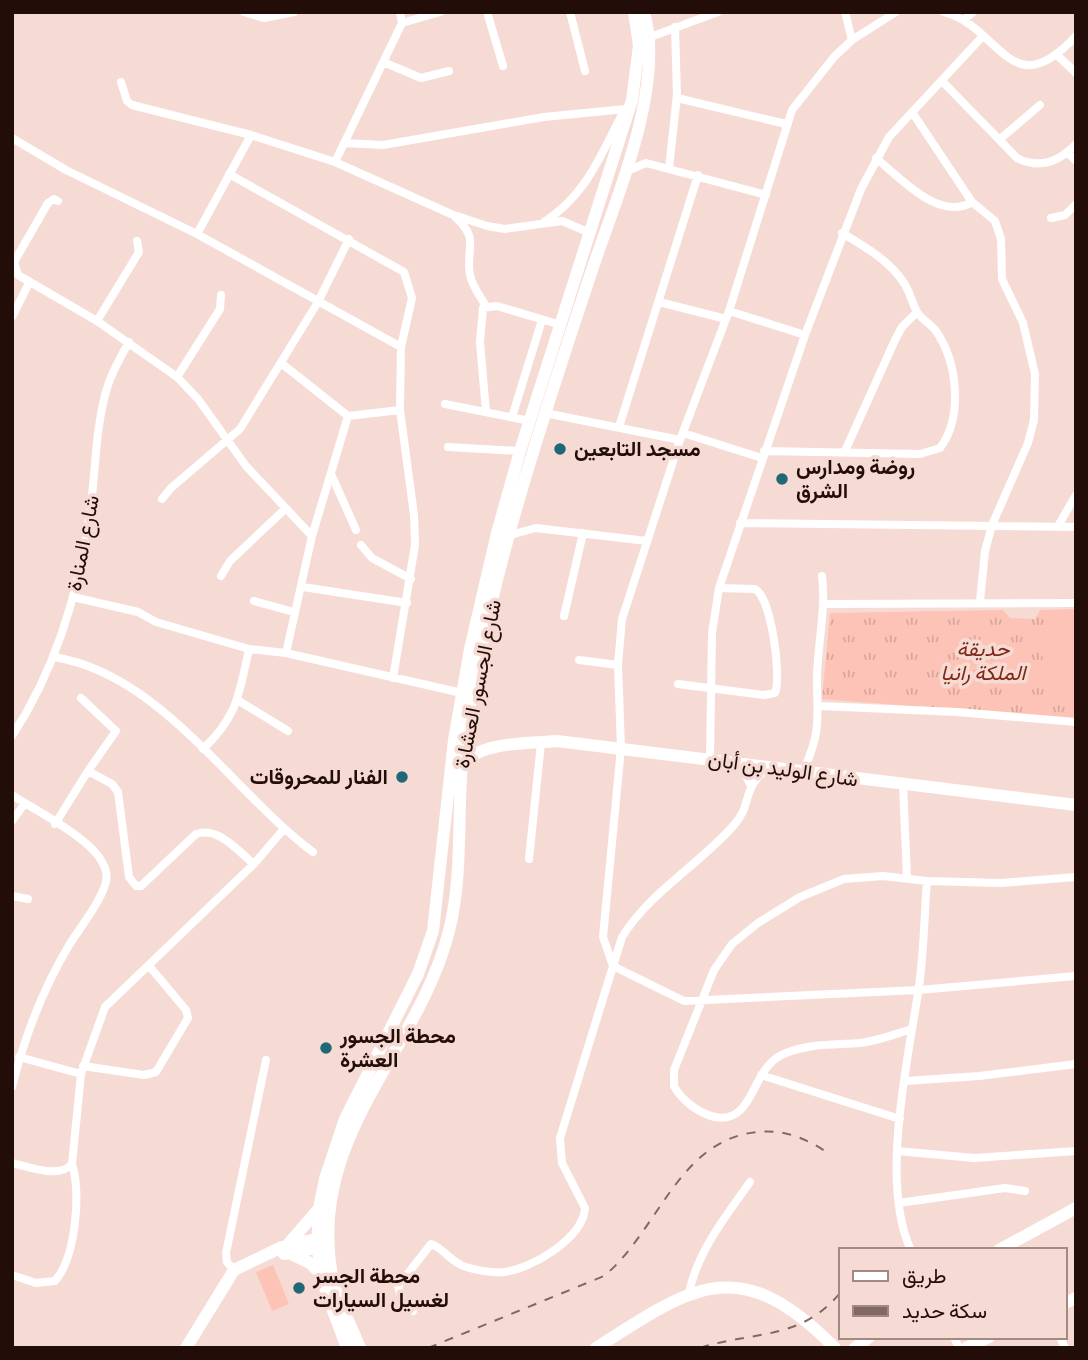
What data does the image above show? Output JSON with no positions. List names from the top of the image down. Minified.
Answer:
{"streets":{"main road":["شارع الجسور العشارة","شارع الوليد بن أبان"],"street":["شارع المنارة"]},"crossings":[["شارع الجسور العشارة","شارع الوليد بن أبان"]],"parks":["حديقة الملكة رانيا"],"places":["مسجد التابعين","روضة ومدارس الشرق","الفنار للمحروقات","محطة الجسور العشرة","محطة الجسر لغسيل السيارات"],"legend":["طريق","سكة حديد"]}
